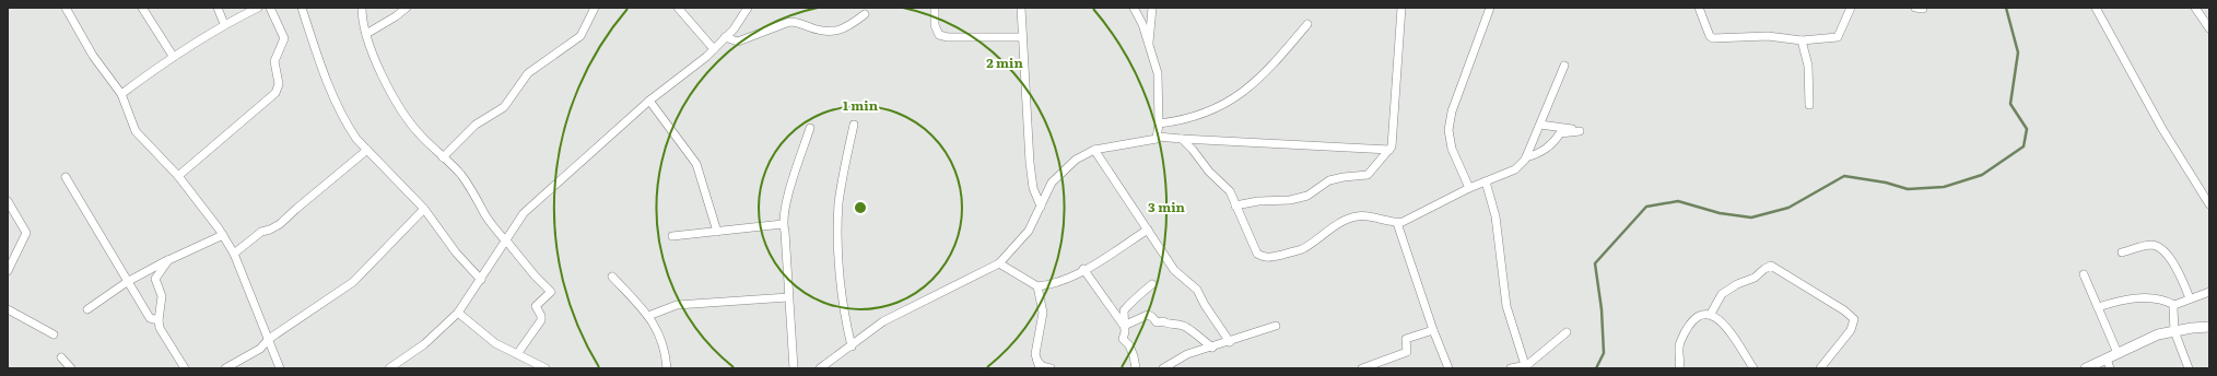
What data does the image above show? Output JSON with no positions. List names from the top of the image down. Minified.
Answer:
{"rings":["2 min","1 min","3 min"]}
